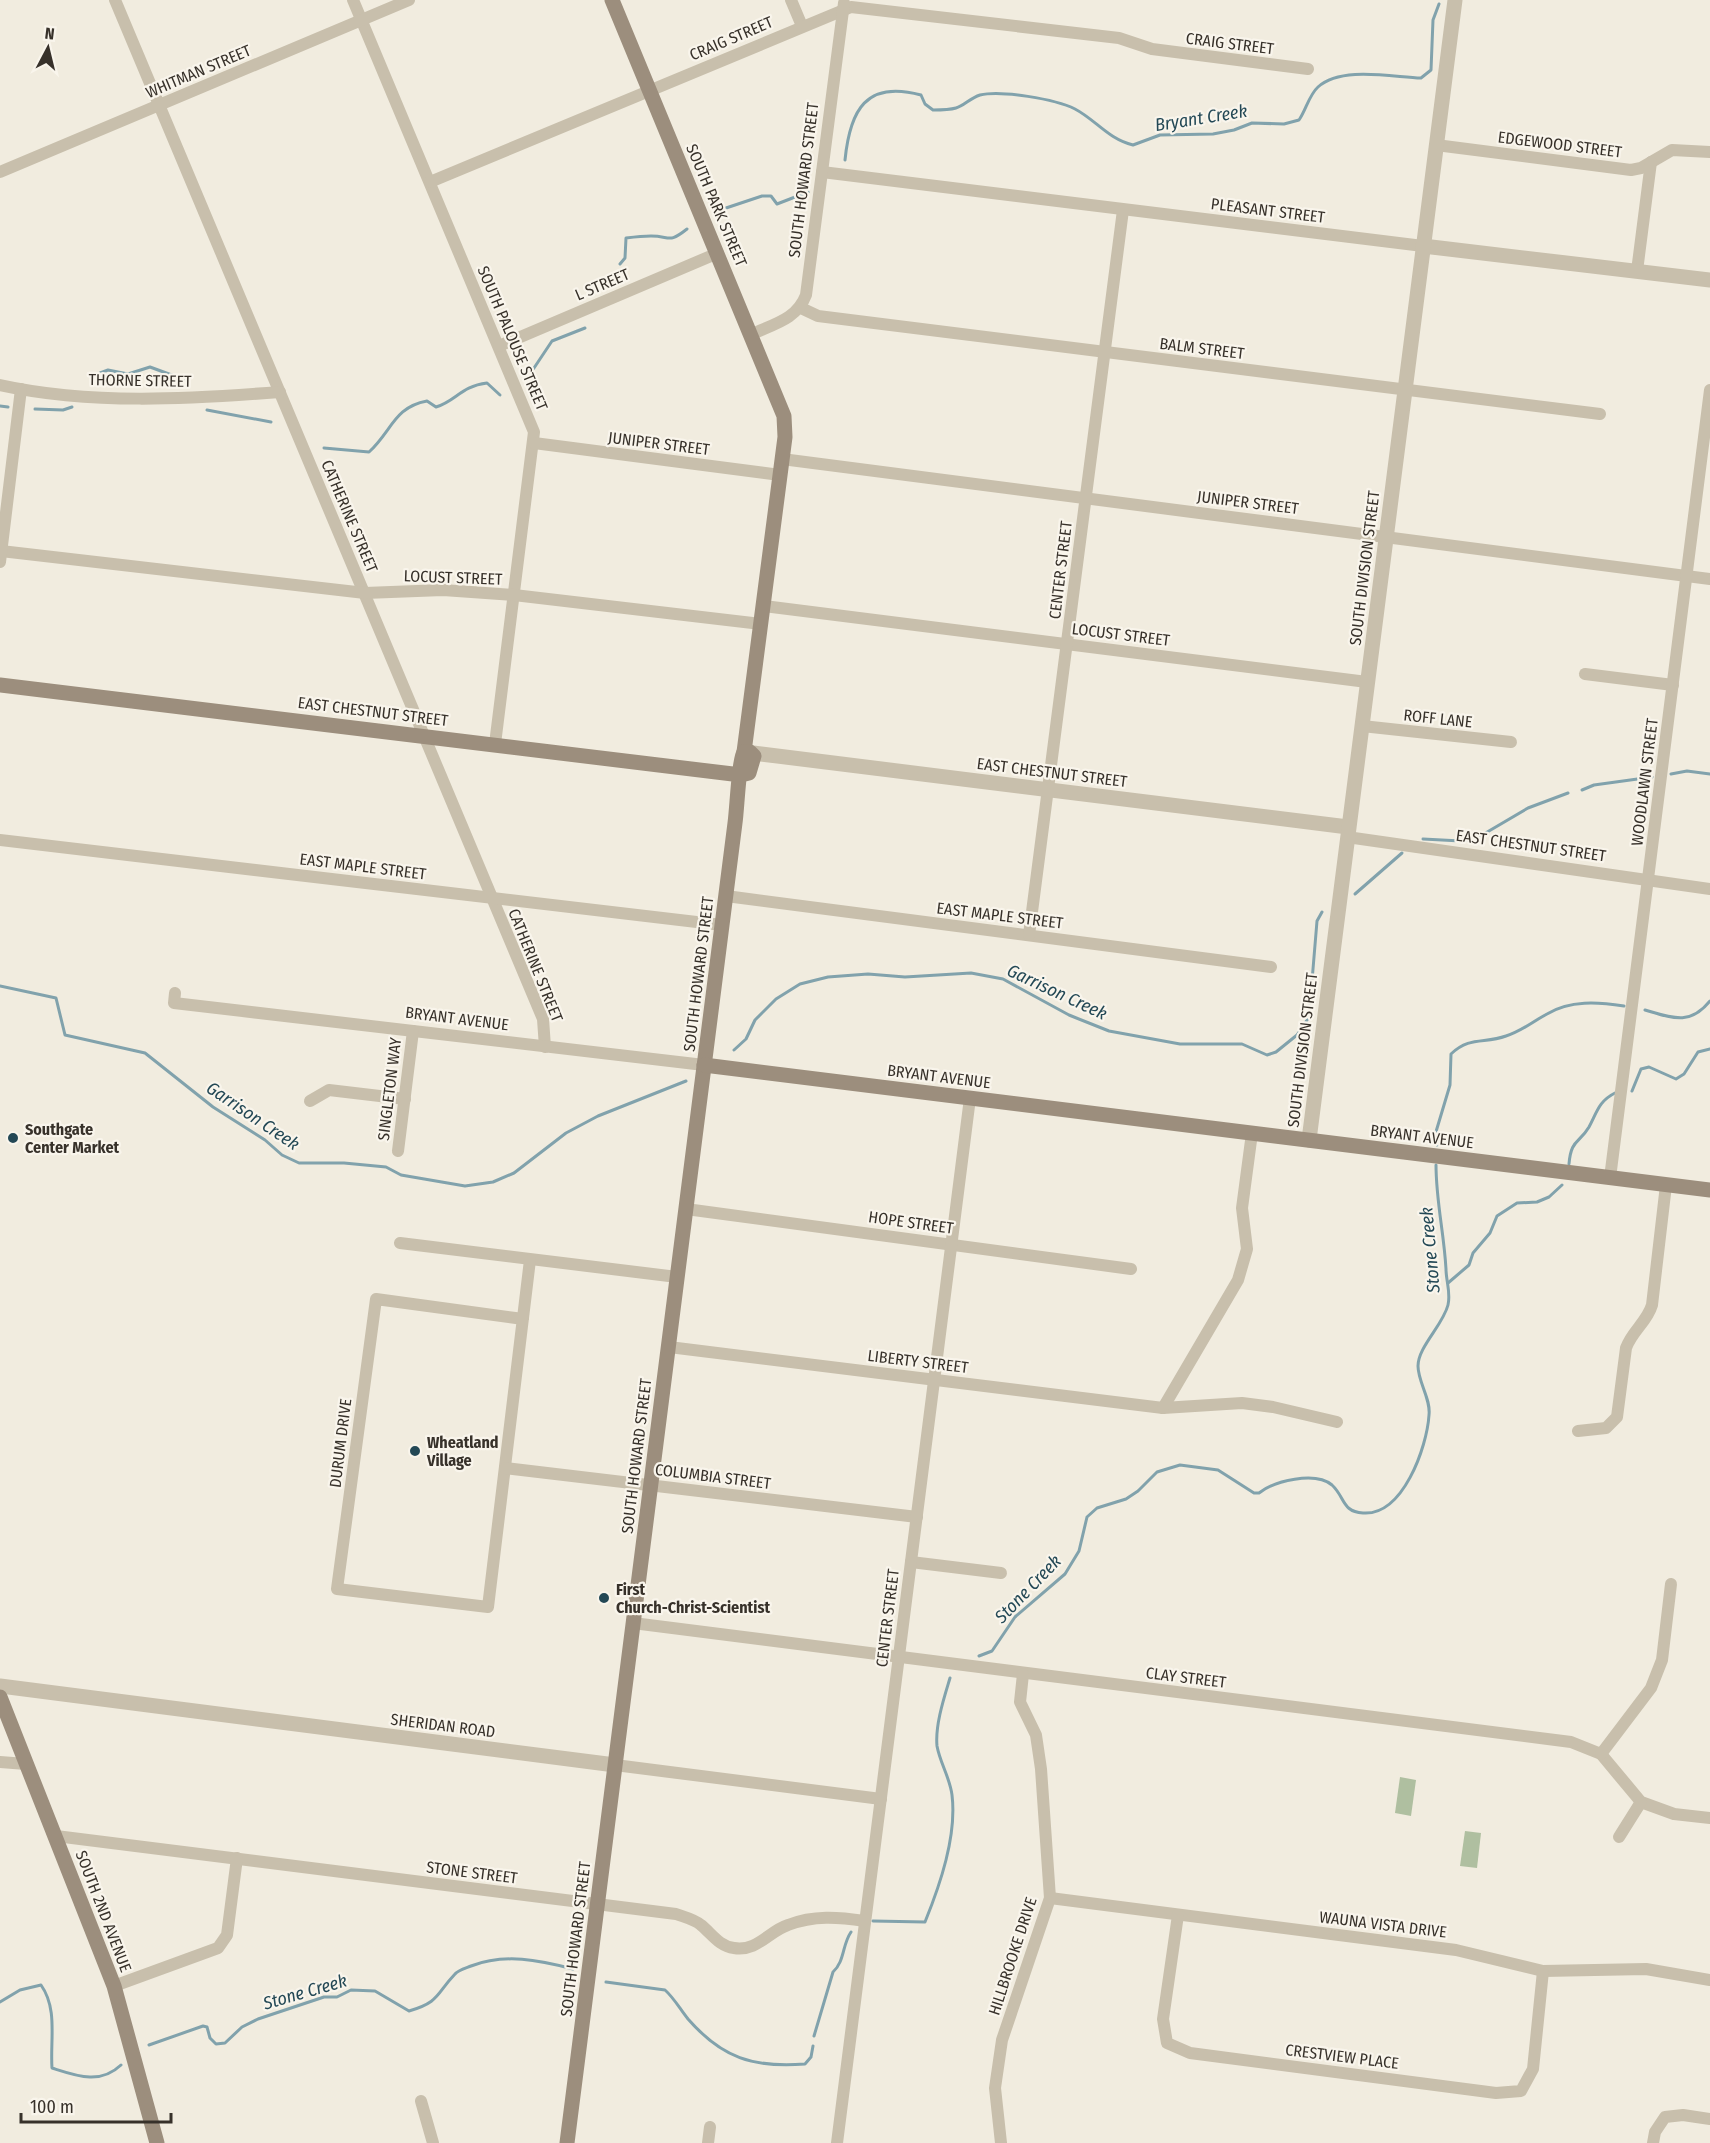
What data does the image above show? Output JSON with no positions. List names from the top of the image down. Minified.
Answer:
{"streets":{"main road":["SOUTH HOWARD STREET","SOUTH PARK STREET","EAST CHESTNUT STREET","BRYANT AVENUE","SOUTH 2ND AVENUE"],"street":["CRAIG STREET","WHITMAN STREET","EDGEWOOD STREET","PLEASANT STREET","L STREET","SOUTH PALOUSE STREET","BALM STREET","THORNE STREET","JUNIPER STREET","CATHERINE STREET","SOUTH DIVISION STREET","CENTER STREET","LOCUST STREET","ROFF LANE","WOODLAWN STREET","EAST MAPLE STREET","SINGLETON WAY","HOPE STREET","LIBERTY STREET","DURUM DRIVE","COLUMBIA STREET","CLAY STREET","SHERIDAN ROAD","STONE STREET","WAUNA VISTA DRIVE","HILLBROOKE DRIVE","CRESTVIEW PLACE"]},"crossings":[["CRAIG STREET","SOUTH HOWARD STREET"],["CRAIG STREET","SOUTH PARK STREET"],["CRAIG STREET","SOUTH PALOUSE STREET"],["WHITMAN STREET","SOUTH PALOUSE STREET"],["WHITMAN STREET","CATHERINE STREET"],["EDGEWOOD STREET","SOUTH DIVISION STREET"],["SOUTH HOWARD STREET","PLEASANT STREET"],["SOUTH HOWARD STREET","BALM STREET"],["SOUTH HOWARD STREET","EAST CHESTNUT STREET"],["SOUTH HOWARD STREET","EAST MAPLE STREET"],["SOUTH HOWARD STREET","BRYANT AVENUE"],["SOUTH HOWARD STREET","HOPE STREET"],["SOUTH HOWARD STREET","LIBERTY STREET"],["SOUTH HOWARD STREET","COLUMBIA STREET"],["SOUTH HOWARD STREET","CLAY STREET"],["SOUTH HOWARD STREET","SHERIDAN ROAD"],["SOUTH HOWARD STREET","STONE STREET"],["SOUTH PARK STREET","L STREET"],["SOUTH PARK STREET","JUNIPER STREET"],["PLEASANT STREET","SOUTH DIVISION STREET"],["PLEASANT STREET","CENTER STREET"],["L STREET","SOUTH PALOUSE STREET"],["SOUTH PALOUSE STREET","JUNIPER STREET"],["SOUTH PALOUSE STREET","LOCUST STREET"],["SOUTH PALOUSE STREET","EAST CHESTNUT STREET"],["BALM STREET","SOUTH DIVISION STREET"],["BALM STREET","CENTER STREET"],["THORNE STREET","CATHERINE STREET"],["JUNIPER STREET","SOUTH DIVISION STREET"],["JUNIPER STREET","CENTER STREET"],["JUNIPER STREET","WOODLAWN STREET"],["CATHERINE STREET","LOCUST STREET"],["CATHERINE STREET","EAST CHESTNUT STREET"],["CATHERINE STREET","EAST MAPLE STREET"],["CATHERINE STREET","BRYANT AVENUE"],["SOUTH DIVISION STREET","LOCUST STREET"],["SOUTH DIVISION STREET","EAST CHESTNUT STREET"],["SOUTH DIVISION STREET","ROFF LANE"],["SOUTH DIVISION STREET","BRYANT AVENUE"],["CENTER STREET","LOCUST STREET"],["CENTER STREET","EAST CHESTNUT STREET"],["CENTER STREET","EAST MAPLE STREET"],["CENTER STREET","BRYANT AVENUE"],["CENTER STREET","HOPE STREET"],["CENTER STREET","LIBERTY STREET"],["CENTER STREET","COLUMBIA STREET"],["CENTER STREET","CLAY STREET"],["CENTER STREET","SHERIDAN ROAD"],["CENTER STREET","STONE STREET"],["EAST CHESTNUT STREET","WOODLAWN STREET"],["WOODLAWN STREET","BRYANT AVENUE"],["BRYANT AVENUE","SINGLETON WAY"],["DURUM DRIVE","COLUMBIA STREET"],["CLAY STREET","HILLBROOKE DRIVE"],["STONE STREET","SOUTH 2ND AVENUE"],["WAUNA VISTA DRIVE","HILLBROOKE DRIVE"],["WAUNA VISTA DRIVE","CRESTVIEW PLACE"]],"water":["Bryant Creek","Garrison Creek","Stone Creek"],"places":["Southgate Center Market","Wheatland Village","First Church-Christ-Scientist"],"scale_bar":"100 m","north":"top"}
